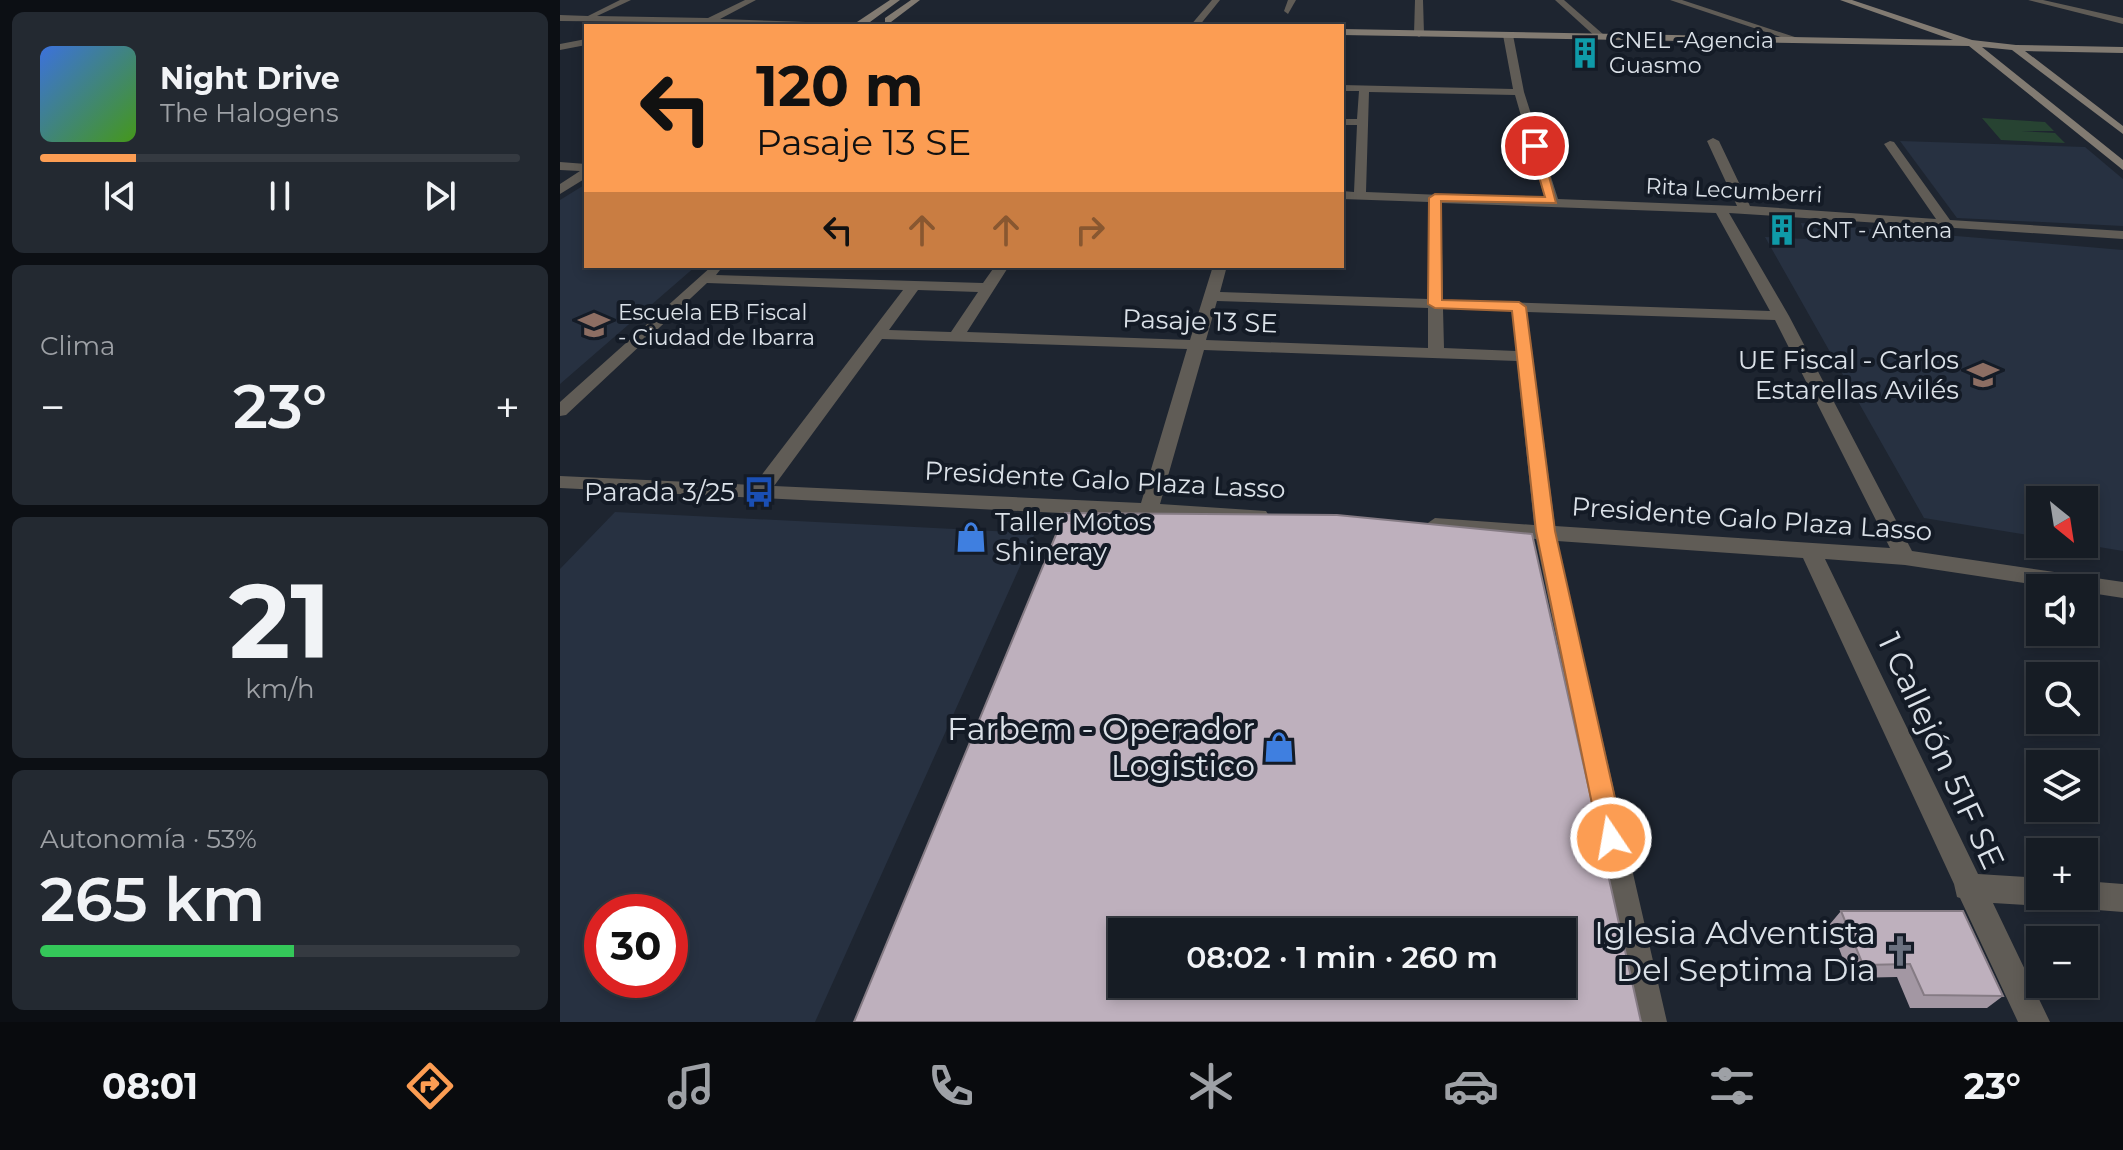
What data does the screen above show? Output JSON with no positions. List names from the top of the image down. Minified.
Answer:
{"streets":{"street":["Rita Lecumberri","Pasaje 13 SE","Presidente Galo Plaza Lasso","1 Callejón 51F SE"]},"crossings":[["Presidente Galo Plaza Lasso","1 Callejón 51F SE"]],"places":{"building":["CNEL -Agencia Guasmo","CNT - Antena"],"school or university":["Escuela EB Fiscal - Ciudad de Ibarra","UE Fiscal - Carlos Estarellas Avilés"],"bus stop":["Parada 3/25"],"shop":["Taller Motos Shineray","Farbem - Operador Logistico"],"church":["Iglesia Adventista Del Septima Dia"]},"north":"bottom right","page":{"turn":["120 m","Pasaje 13 SE"],"song":["Night Drive","The Halogens"],"tile":["Clima",["21","km/h"],["Autonomía · 53%","265 km"]],"heat":["−","23°","+"],"map_buttons":["+","−"],"limit":"30","trip":"08:02 · 1 min · 260 m","tabs":["08:01","23°"]}}
